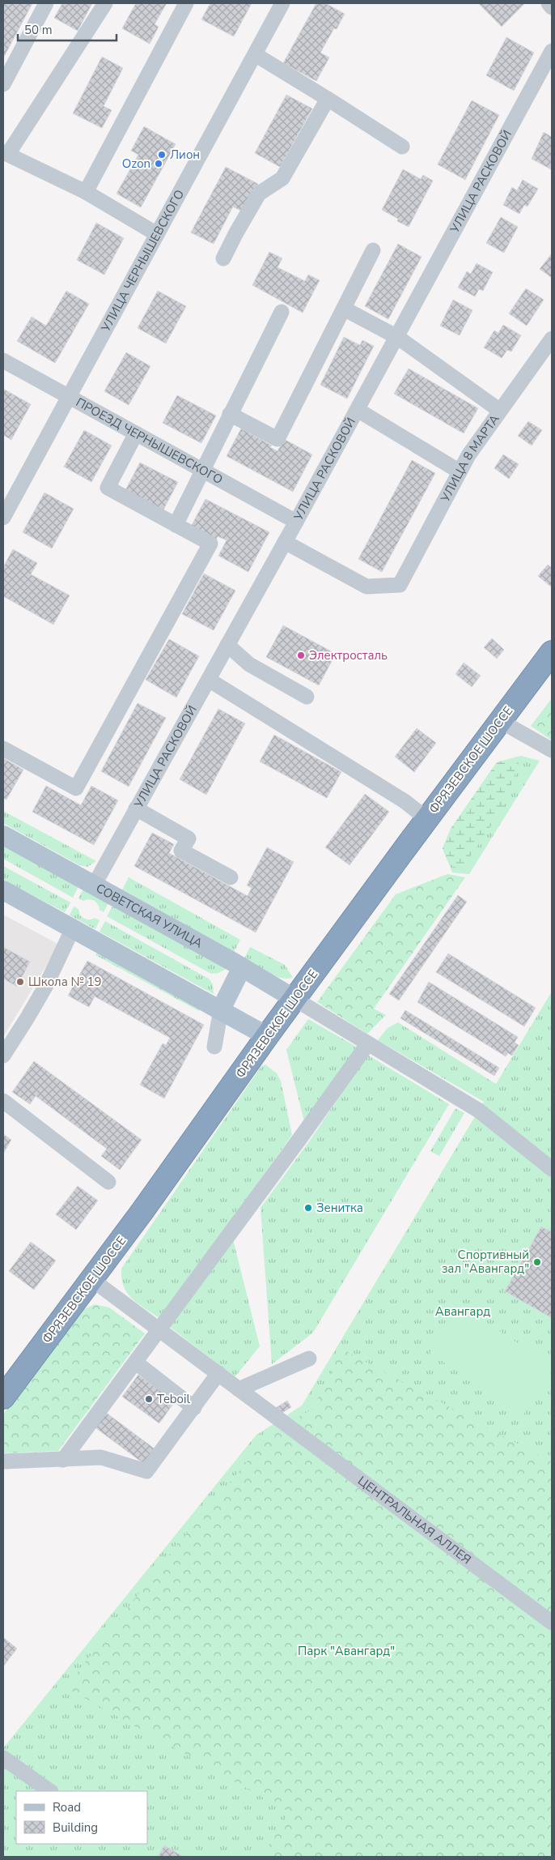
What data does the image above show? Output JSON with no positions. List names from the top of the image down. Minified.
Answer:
{"streets":{"highway":["ФРЯЗЕВСКОЕ ШОССЕ"],"main road":["СОВЕТСКАЯ УЛИЦА"],"street":["УЛИЦА РАСКОВОЙ","УЛИЦА ЧЕРНЫШЕВСКОГО","ПРОЕЗД ЧЕРНЫШЕВСКОГО","УЛИЦА 8 МАРТА","ЦЕНТРАЛЬНАЯ АЛЛЕЯ"]},"crossings":[["УЛИЦА РАСКОВОЙ","ПРОЕЗД ЧЕРНЫШЕВСКОГО"],["УЛИЦА РАСКОВОЙ","УЛИЦА 8 МАРТА"],["УЛИЦА РАСКОВОЙ","СОВЕТСКАЯ УЛИЦА"],["УЛИЦА ЧЕРНЫШЕВСКОГО","ПРОЕЗД ЧЕРНЫШЕВСКОГО"],["ФРЯЗЕВСКОЕ ШОССЕ","СОВЕТСКАЯ УЛИЦА"],["ФРЯЗЕВСКОЕ ШОССЕ","ЦЕНТРАЛЬНАЯ АЛЛЕЯ"]],"parks":["Авангард","Парк \"Авангард\""],"places":["Лион","Ozon","Электросталь","Школа № 19","Зенитка","Спортивный зал \"Авангард\"","Teboil"],"legend":["Road","Building"],"scale_bar":"50 m"}
